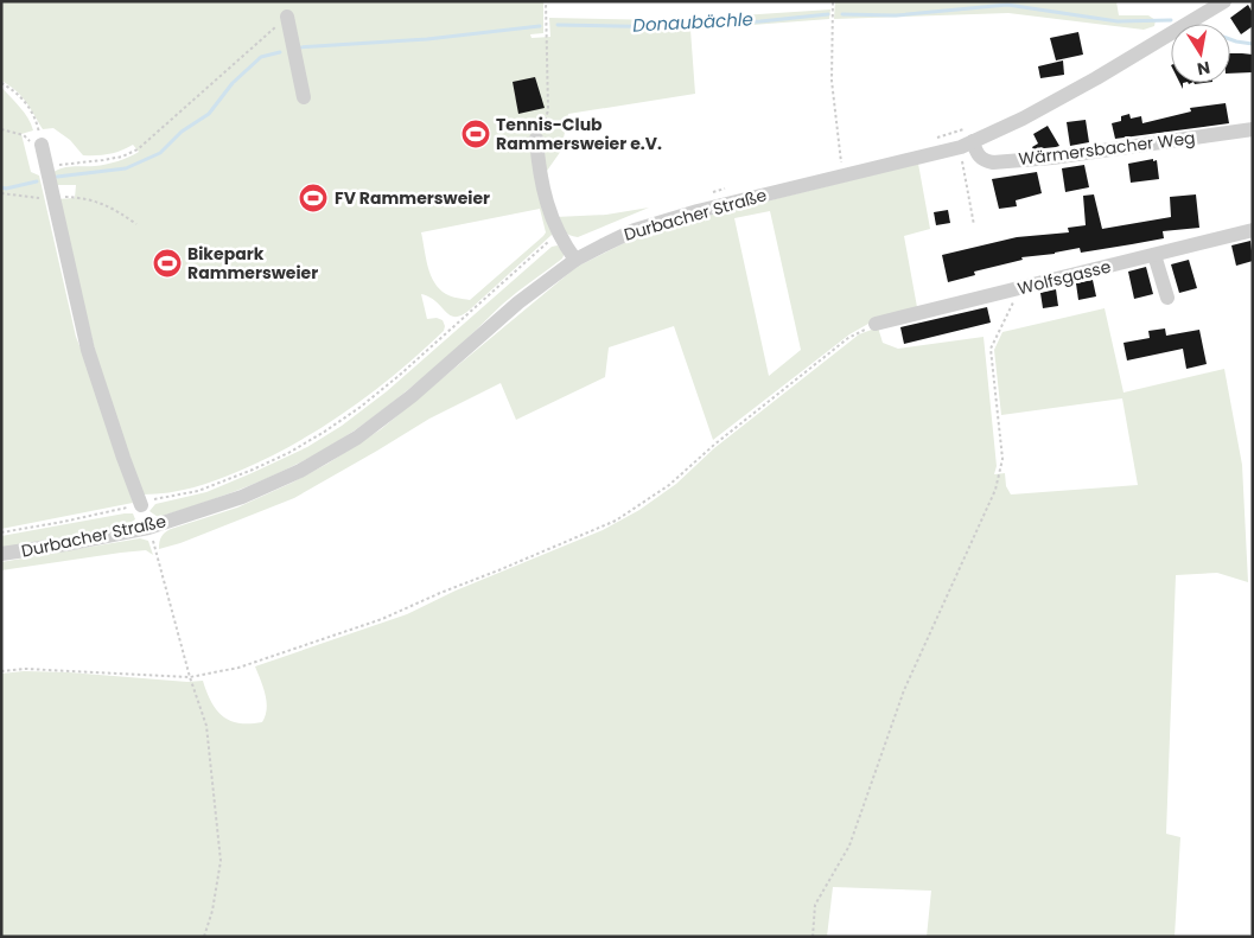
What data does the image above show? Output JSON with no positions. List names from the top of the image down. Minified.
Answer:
{"streets":{"street":["Wärmersbacher Weg","Durbacher Straße","Wolfsgasse"]},"crossings":[["Wärmersbacher Weg","Durbacher Straße"]],"water":["Donaubächle"],"places":{"sports":["Tennis-Club Rammersweier e.V.","FV Rammersweier","Bikepark Rammersweier"]},"north":"bottom"}
